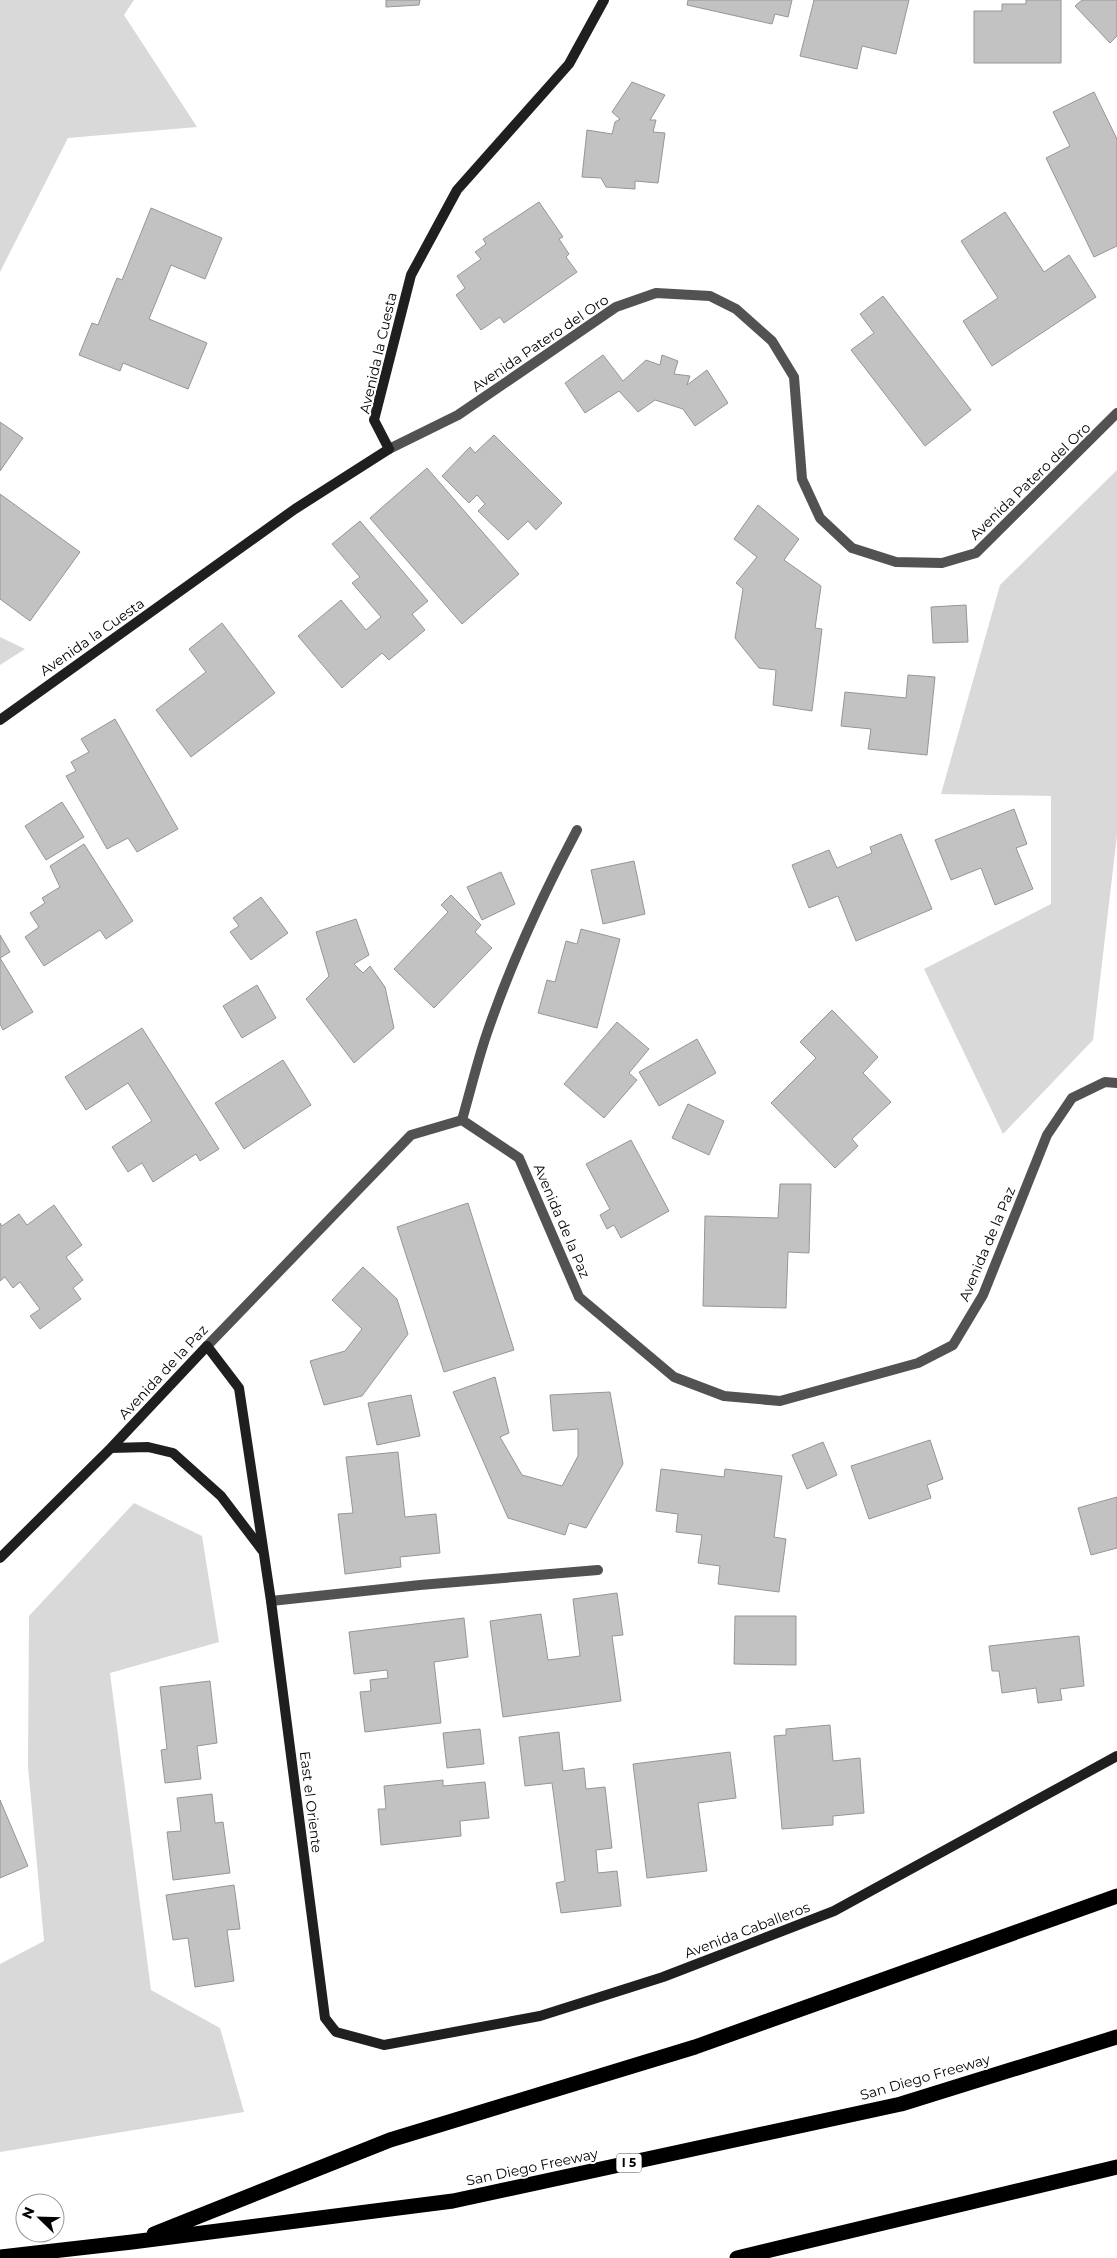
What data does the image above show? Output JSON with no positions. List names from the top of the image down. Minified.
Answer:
{"streets":{"highway":["San Diego Freeway","I 5"],"street":["Avenida Patero del Oro","Avenida la Cuesta","Avenida de la Paz","East el Oriente","Avenida Caballeros"]},"crossings":[["Avenida Patero del Oro","Avenida la Cuesta"],["Avenida de la Paz","East el Oriente"],["East el Oriente","Avenida Caballeros"]],"north":"top left"}
